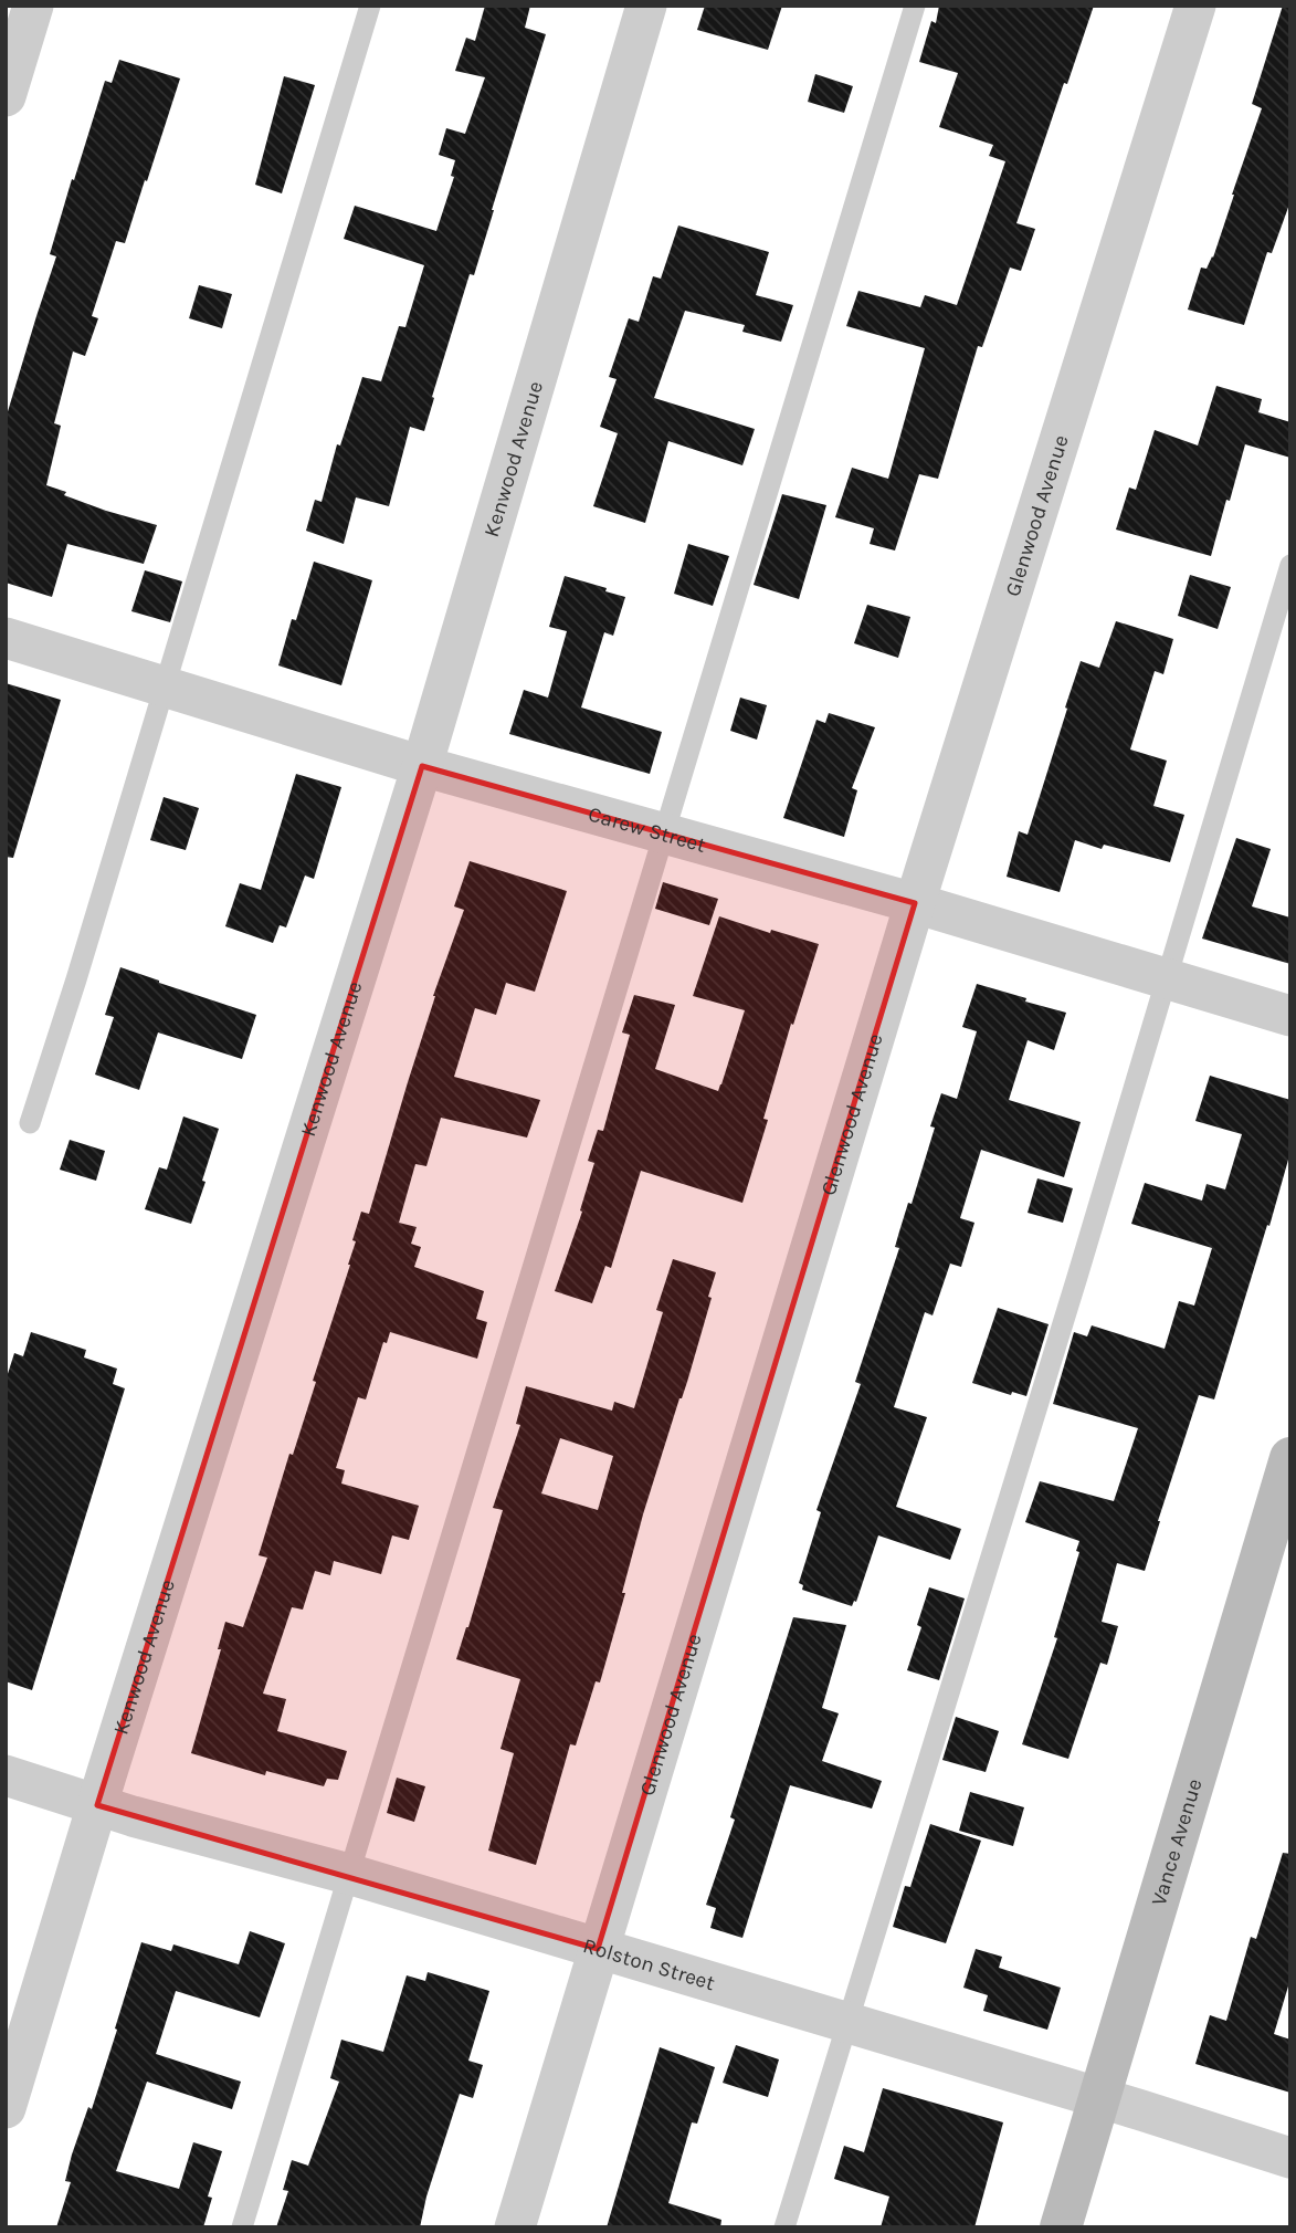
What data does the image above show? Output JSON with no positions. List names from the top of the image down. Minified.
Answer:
{"streets":{"street":["Kenwood Avenue","Glenwood Avenue","Carew Street","Vance Avenue","Rolston Street"]},"crossings":[["Kenwood Avenue","Carew Street"],["Kenwood Avenue","Rolston Street"],["Glenwood Avenue","Carew Street"],["Glenwood Avenue","Rolston Street"],["Vance Avenue","Rolston Street"]]}
